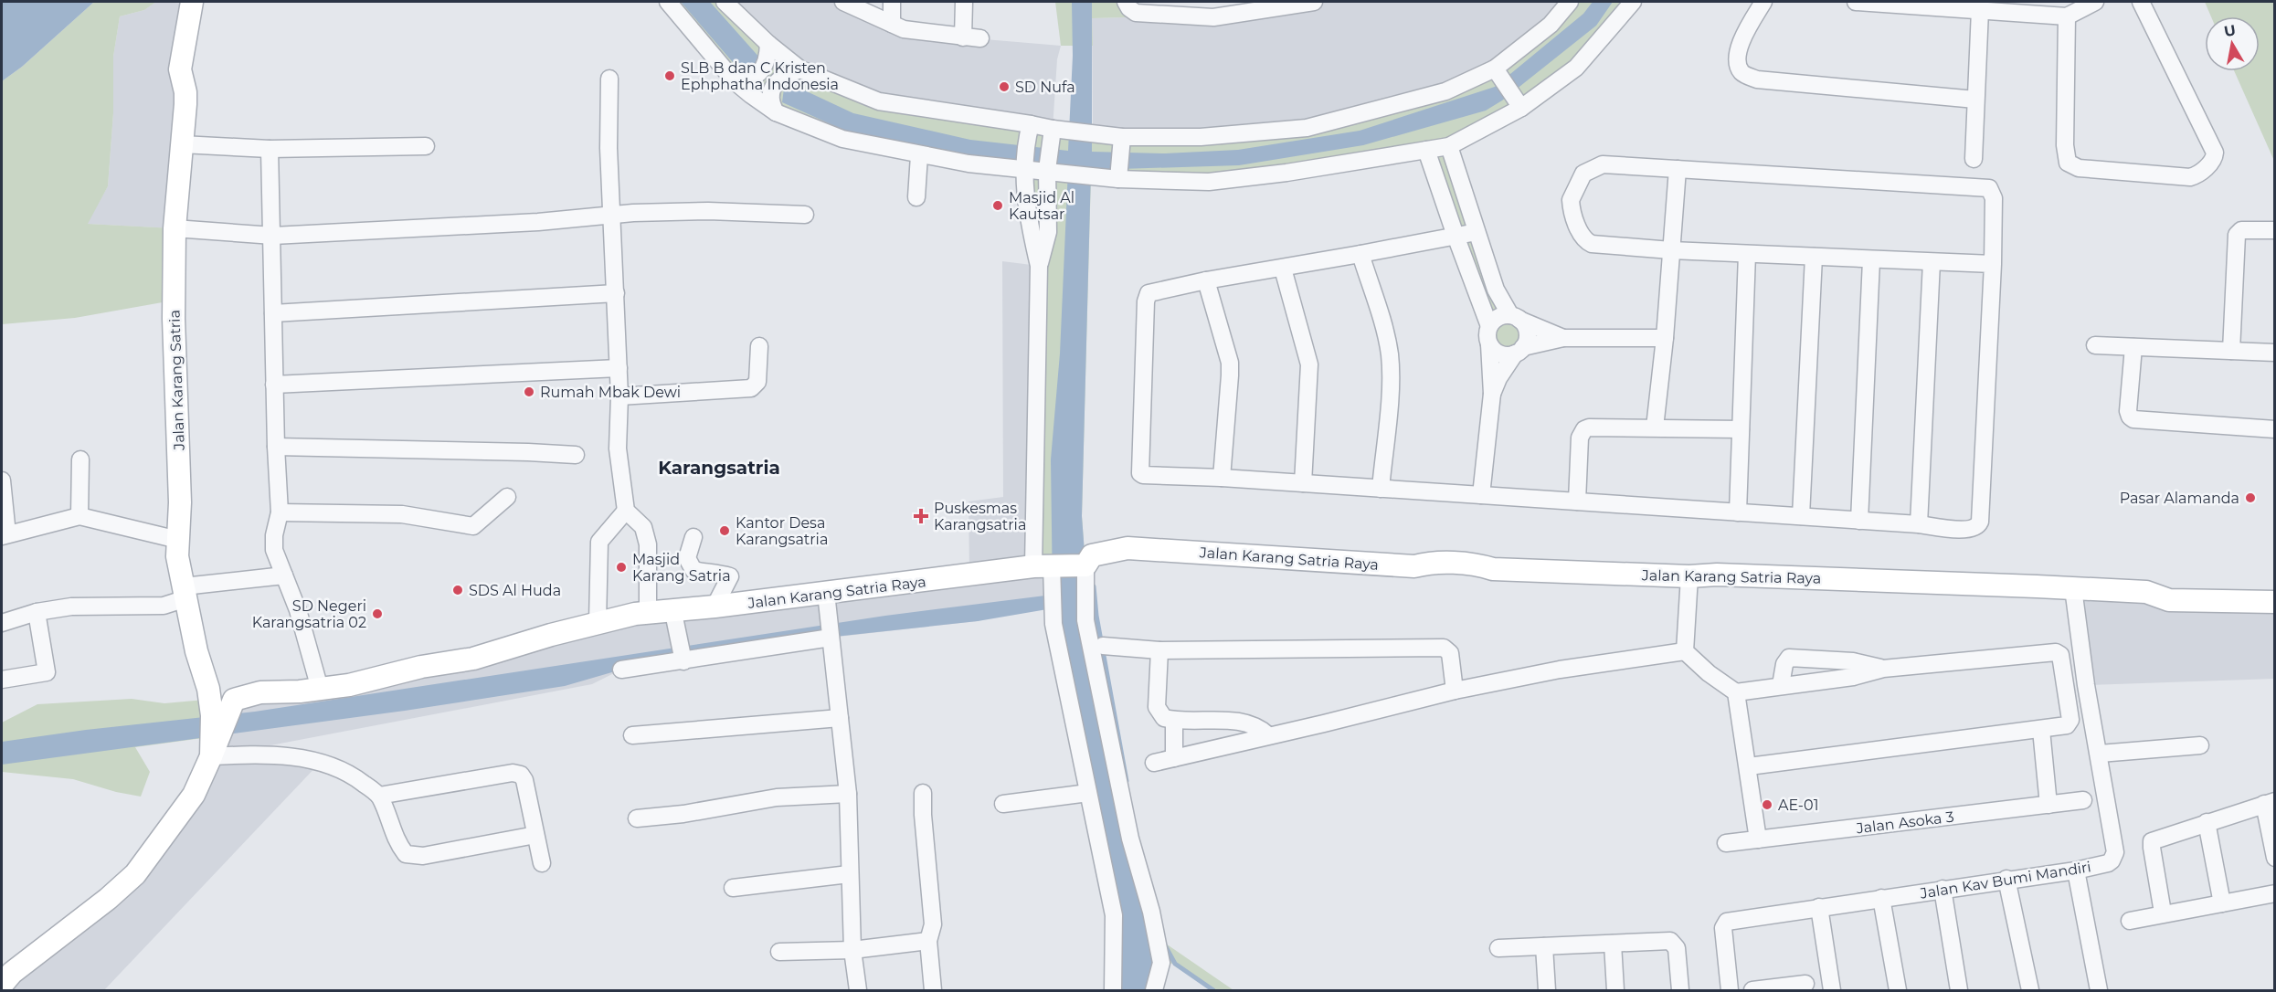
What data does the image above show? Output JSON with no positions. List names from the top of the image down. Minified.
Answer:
{"streets":{"street":["Jalan Karang Satria","Jalan Karang Satria Raya","Jalan Asoka 3","Jalan Kav Bumi Mandiri"]},"crossings":[["Jalan Karang Satria Raya","Jalan Kav Bumi Mandiri"]],"districts":["Karangsatria"],"places":{"other":["SLB B dan C Kristen Ephphatha Indonesia","SD Nufa","Masjid Al Kautsar","Rumah Mbak Dewi","Pasar Alamanda","Kantor Desa Karangsatria","Masjid Karang Satria","SDS Al Huda","SD Negeri Karangsatria 02","AE-01"],"health":["Puskesmas Karangsatria"]},"north":"top"}
